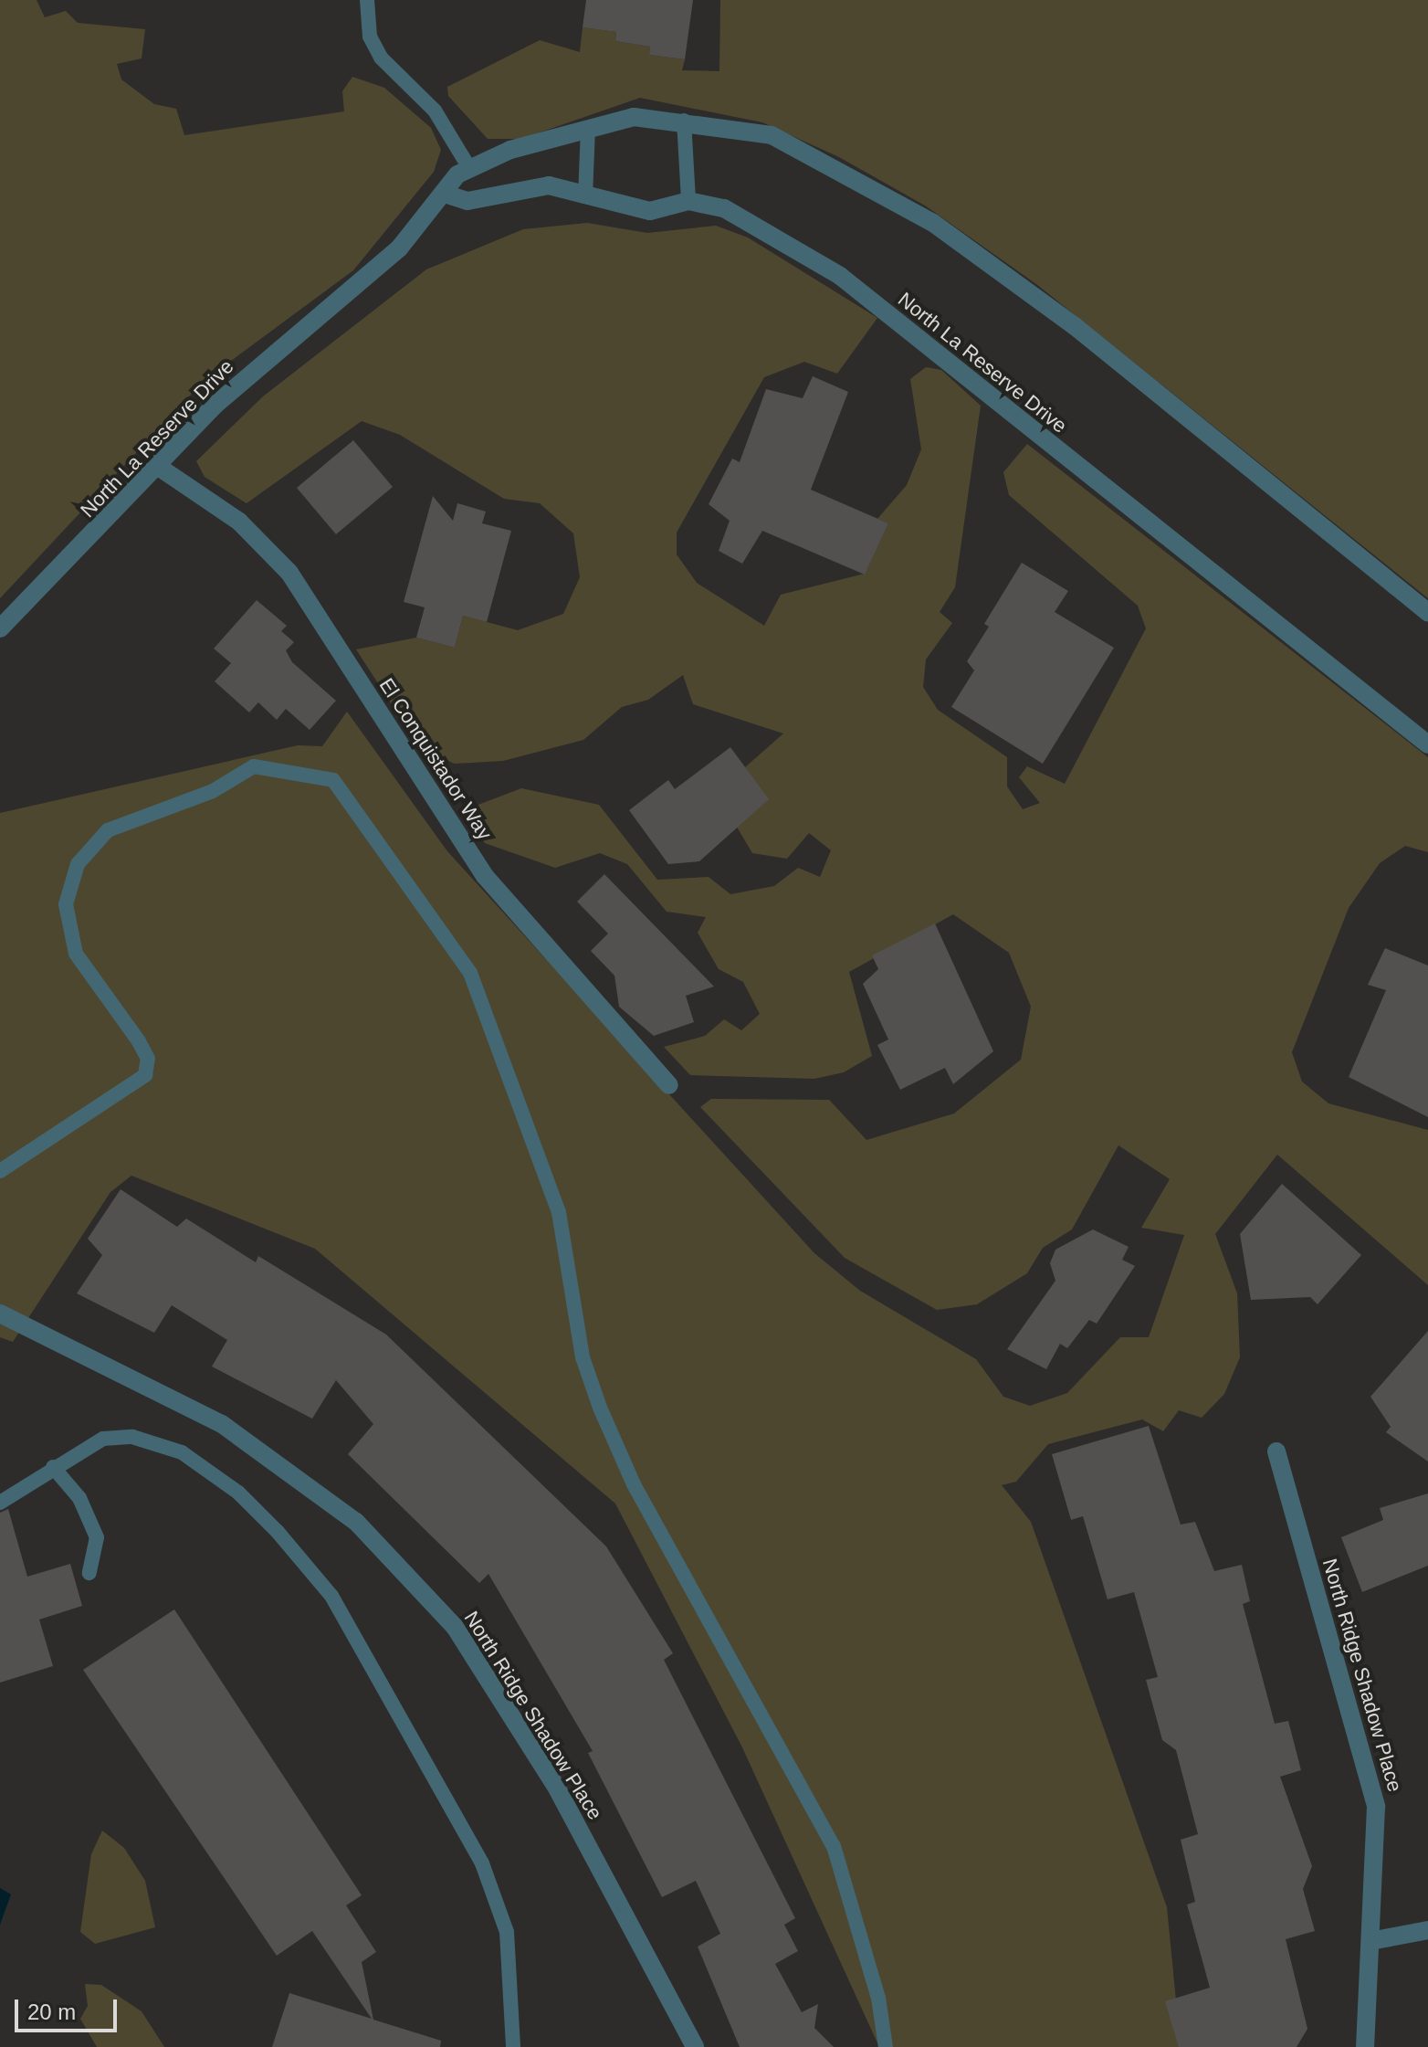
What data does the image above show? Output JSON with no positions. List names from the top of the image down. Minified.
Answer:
{"streets":{"street":["North La Reserve Drive","El Conquistador Way","North Ridge Shadow Place"]},"crossings":[["North La Reserve Drive","El Conquistador Way"]],"scale_bar":"20 m"}
